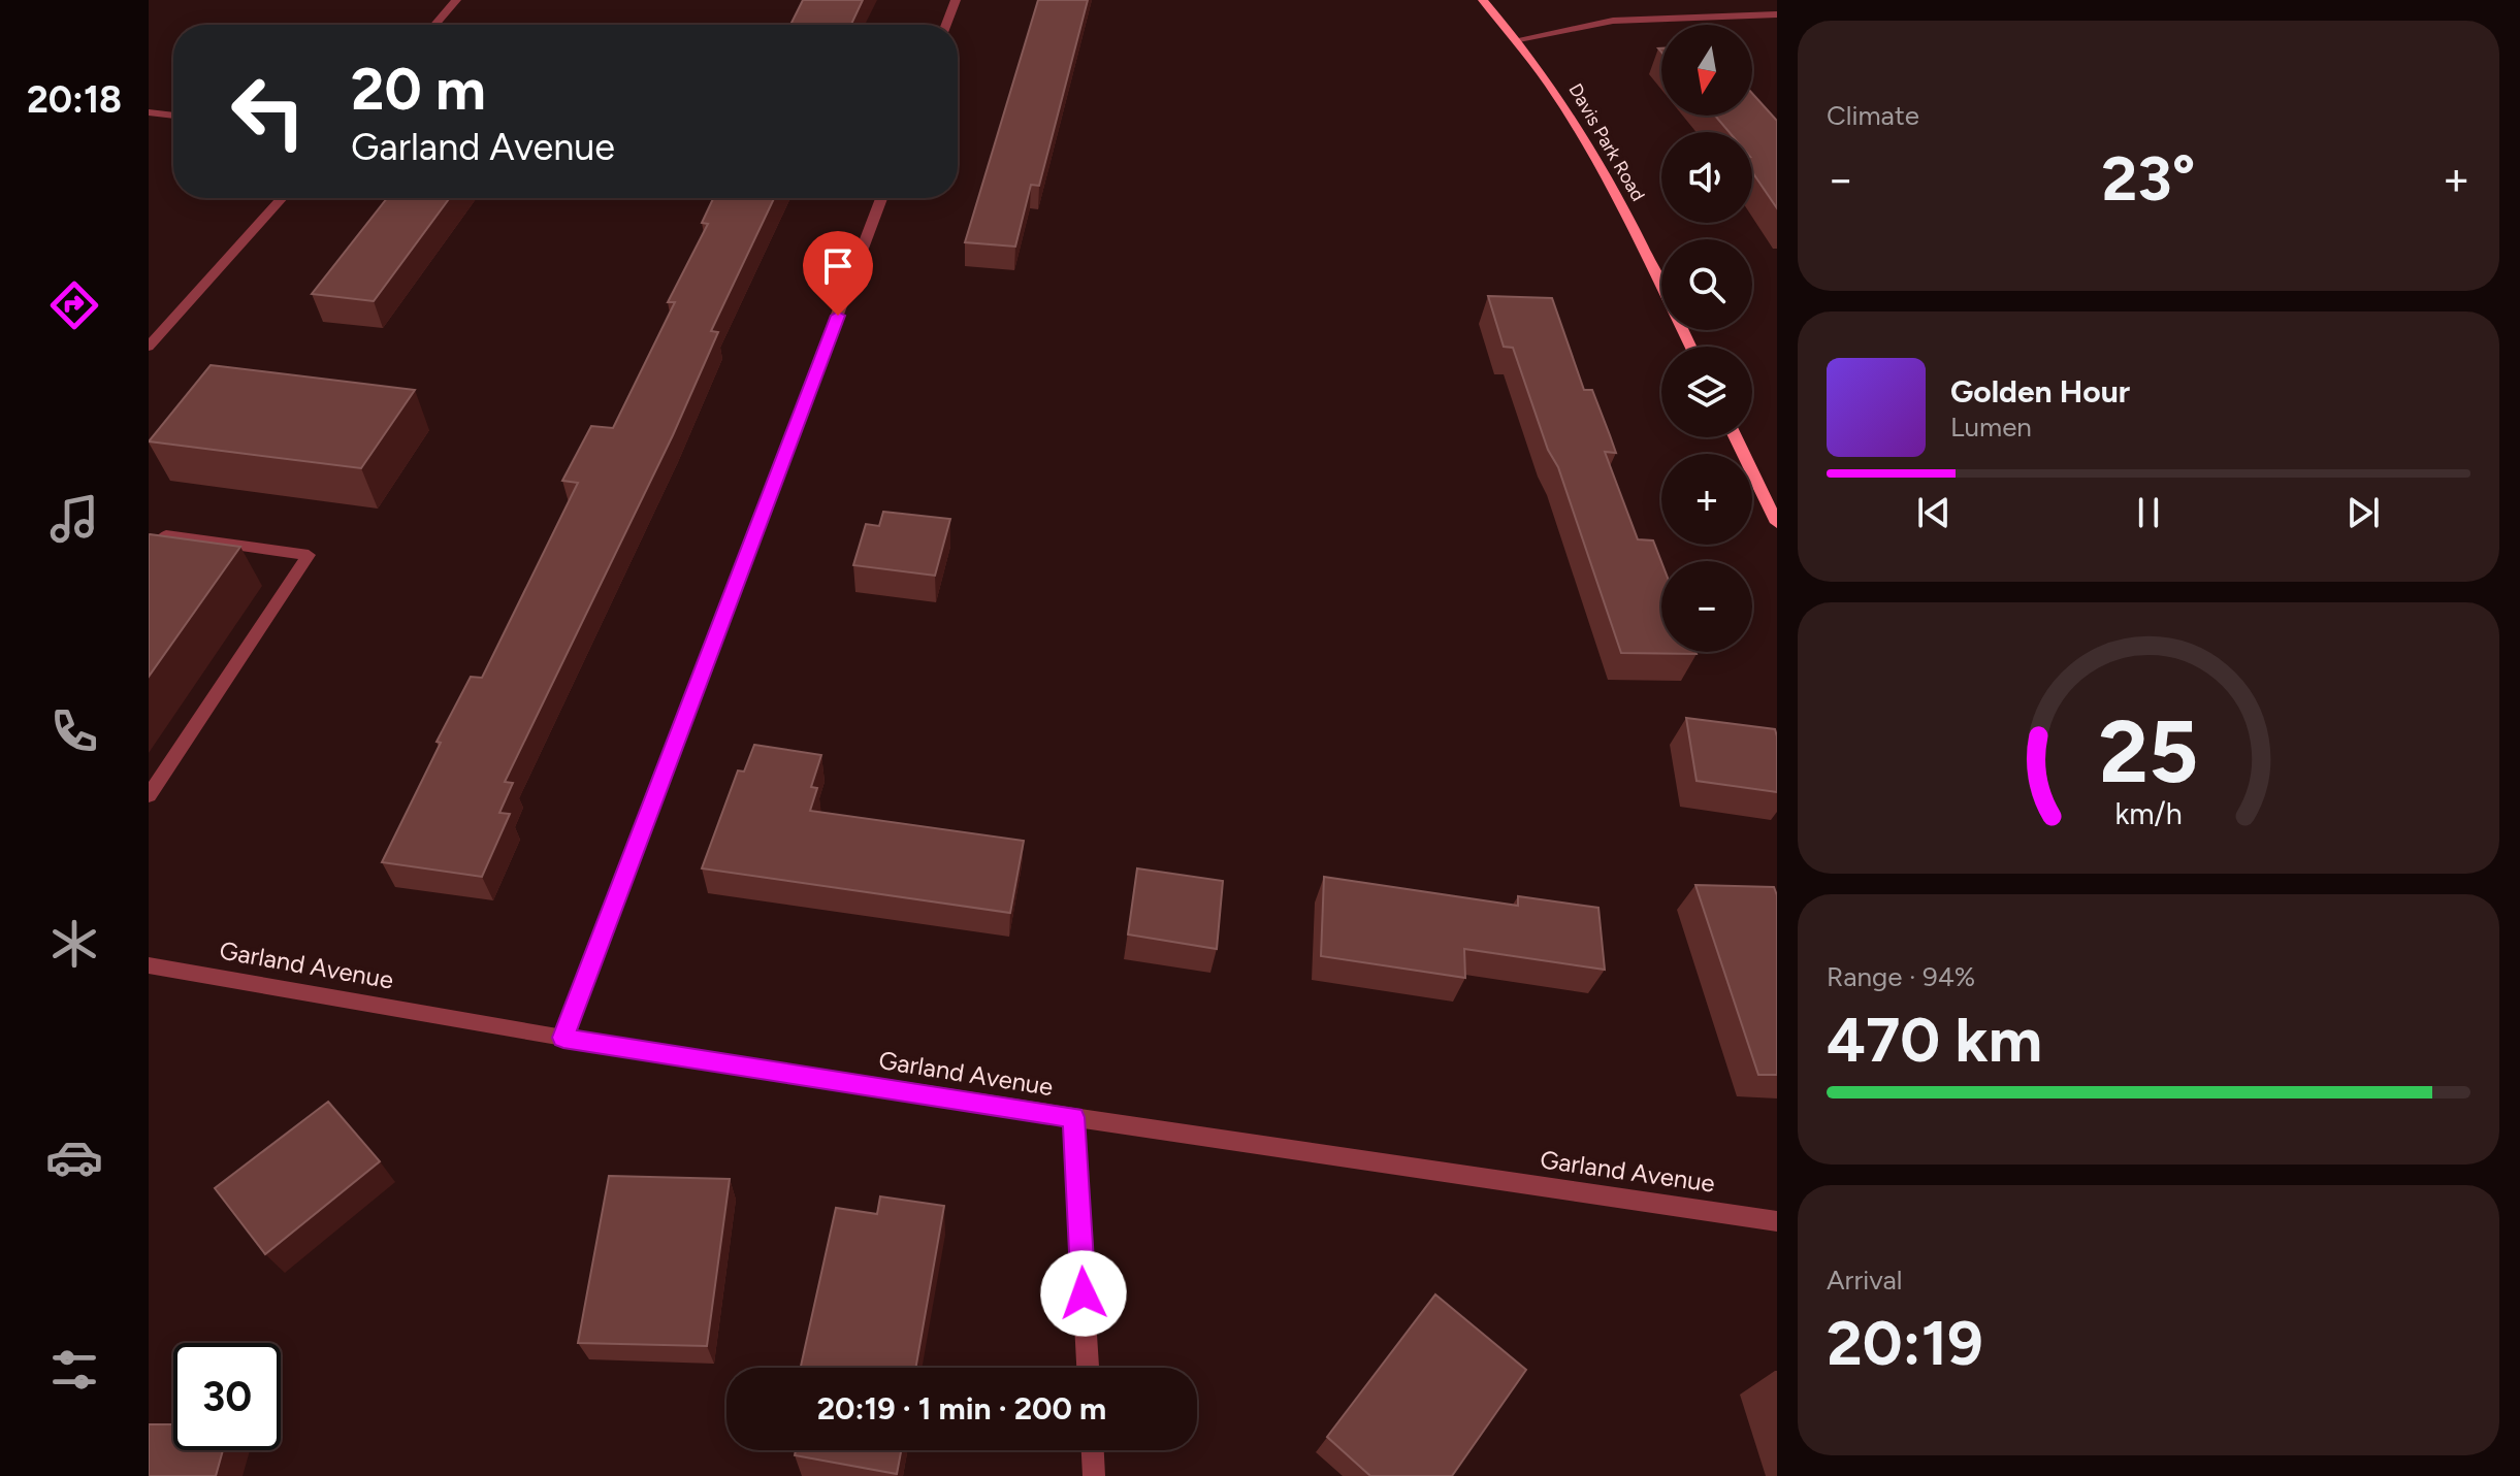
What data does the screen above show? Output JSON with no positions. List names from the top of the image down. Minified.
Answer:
{"streets":{"main road":["Davis Park Road"],"street":["Garland Avenue"]},"north":"bottom","page":{"tabs":"20:18","tile":["Climate",["Range · 94%","470 km"],["Arrival","20:19"]],"map_buttons":["+","−"],"turn":["20 m","Garland Avenue"],"heat":["−","23°","+"],"song":["Golden Hour","Lumen"],"limit":"30","trip":"20:19 · 1 min · 200 m","gauge":["25","km/h"]}}
